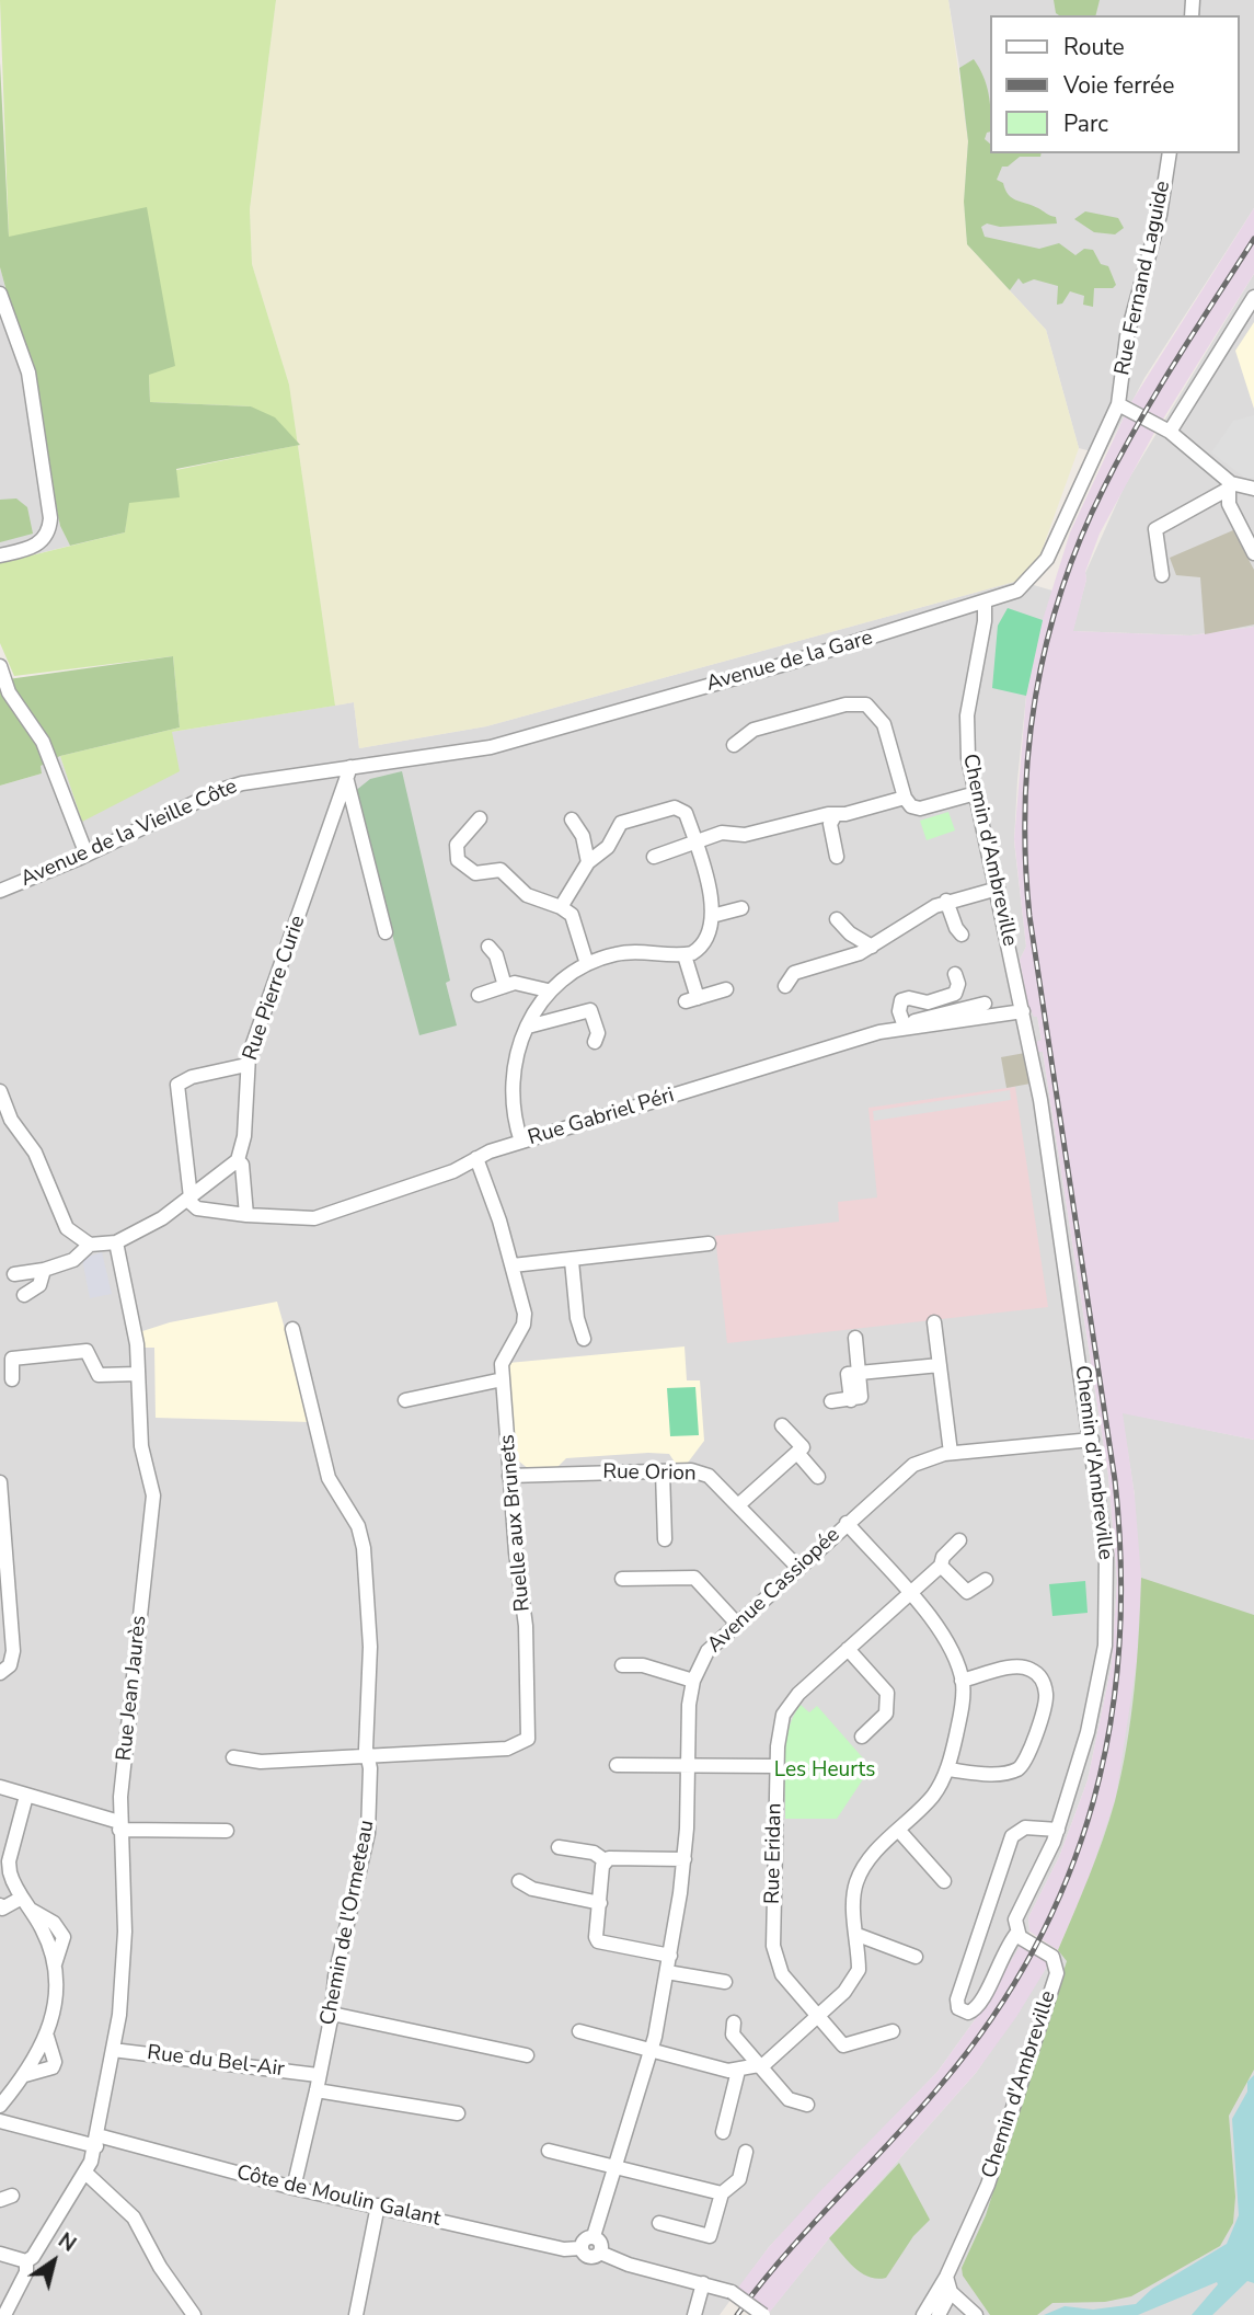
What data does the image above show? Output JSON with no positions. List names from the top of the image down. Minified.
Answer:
{"streets":{"street":["Rue Fernand Laguide","Avenue de la Gare","Avenue de la Vieille Côte","Chemin d'Ambreville","Rue Pierre Curie","Rue Gabriel Péri","Rue Orion","Ruelle aux Brunets","Avenue Cassiopée","Rue Jean Jaurès","Rue Eridan","Chemin de l'Ormeteau","Rue du Bel-Air","Côte de Moulin Galant"]},"crossings":[["Rue Fernand Laguide","Avenue de la Gare"],["Avenue de la Gare","Avenue de la Vieille Côte"],["Avenue de la Gare","Chemin d'Ambreville"],["Avenue de la Gare","Rue Pierre Curie"],["Avenue de la Vieille Côte","Rue Pierre Curie"],["Chemin d'Ambreville","Rue Gabriel Péri"],["Chemin d'Ambreville","Avenue Cassiopée"],["Rue Gabriel Péri","Ruelle aux Brunets"],["Rue Orion","Ruelle aux Brunets"],["Rue Orion","Avenue Cassiopée"],["Ruelle aux Brunets","Chemin de l'Ormeteau"],["Avenue Cassiopée","Côte de Moulin Galant"],["Rue Jean Jaurès","Rue du Bel-Air"],["Rue Jean Jaurès","Côte de Moulin Galant"],["Chemin de l'Ormeteau","Rue du Bel-Air"],["Chemin de l'Ormeteau","Côte de Moulin Galant"]],"parks":["Les Heurts"],"legend":["Route","Voie ferrée","Parc"],"north":"top right"}
